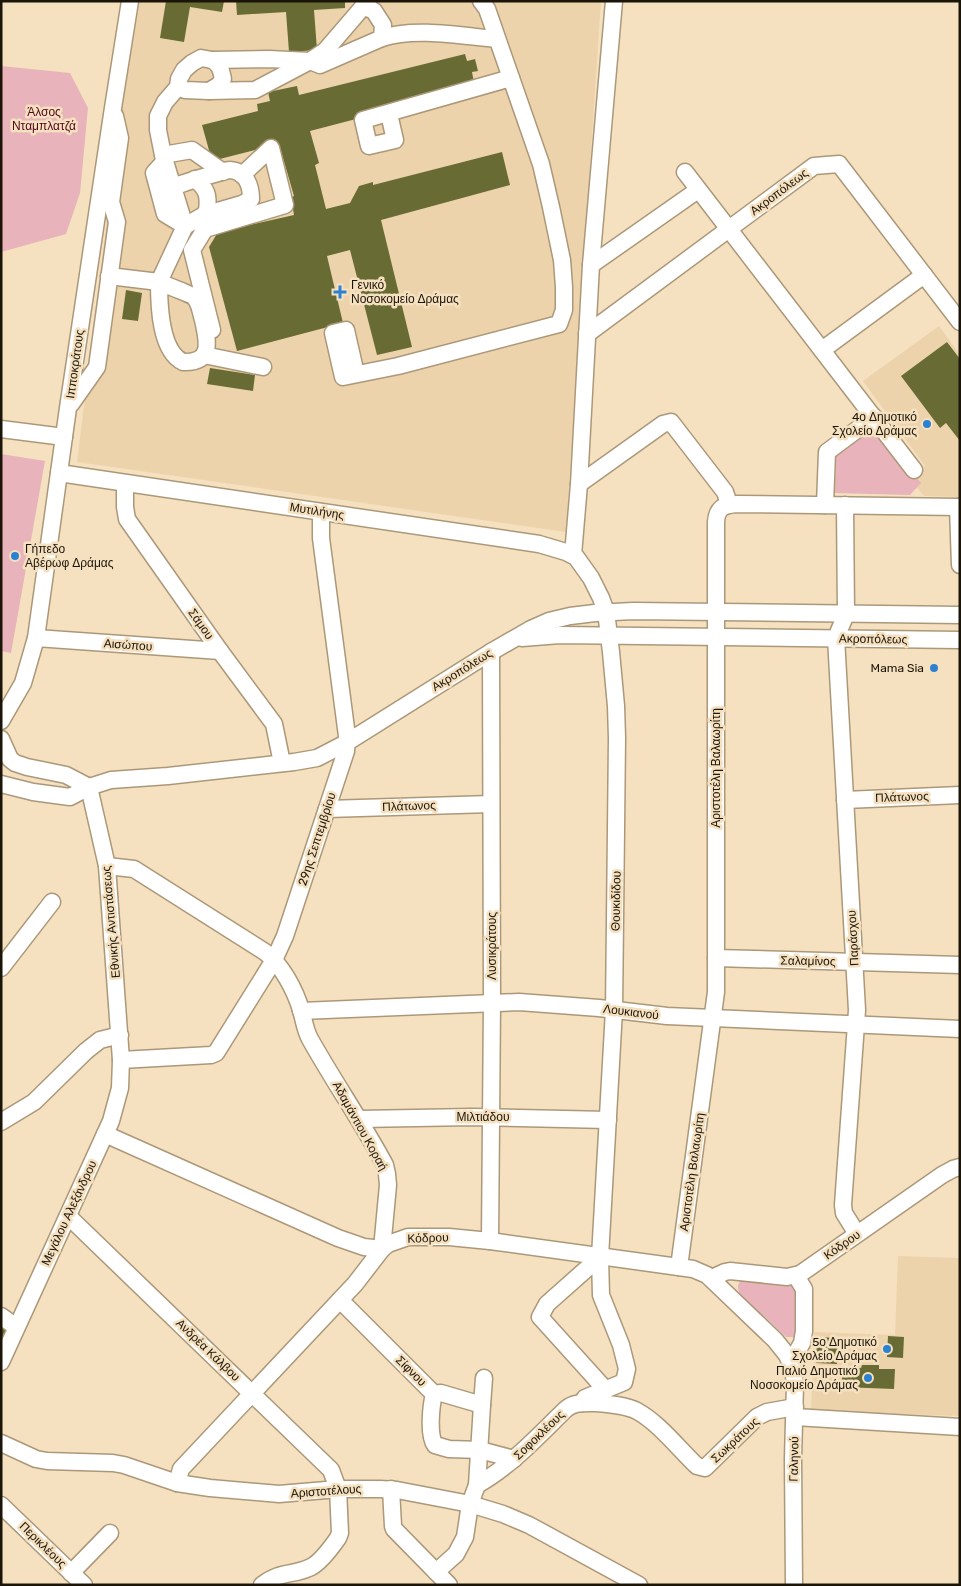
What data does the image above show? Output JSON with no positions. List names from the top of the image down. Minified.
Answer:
{"streets":{"street":["Ακροπόλεως","Ιπποκράτους","Μυτιλήνης","Σάμου","Αισώπου","Αριστοτέλη Βαλαωρίτη","Πλάτωνος","29ης Σεπτεμβρίου","Θουκιδίδου","Εθνικής Αντιστάσεως","Παράσχου","Λυσικράτους","Σαλαμίνος","Λουκιανού","Μιλτιάδου","Αδαμάντιου Κοραή","Μεγάλου Αλεξάνδρου","Κόδρου","Ανδρέα Κάλβου","Σίφνου","Σοφοκλέους","Σωκράτους","Γαληνού","Αριστοτέλους","Περικλέους"]},"crossings":[["Ακροπόλεως","Σάμου"],["Ακροπόλεως","Αριστοτέλη Βαλαωρίτη"],["Ακροπόλεως","29ης Σεπτεμβρίου"],["Ακροπόλεως","Θουκιδίδου"],["Ακροπόλεως","Εθνικής Αντιστάσεως"],["Ακροπόλεως","Παράσχου"],["Ακροπόλεως","Λυσικράτους"],["Ιπποκράτους","Μυτιλήνης"],["Ιπποκράτους","Αισώπου"],["Μυτιλήνης","Σάμου"],["Μυτιλήνης","29ης Σεπτεμβρίου"],["Μυτιλήνης","Θουκιδίδου"],["Σάμου","Αισώπου"],["Αριστοτέλη Βαλαωρίτη","Σαλαμίνος"],["Αριστοτέλη Βαλαωρίτη","Λουκιανού"],["Αριστοτέλη Βαλαωρίτη","Κόδρου"],["Πλάτωνος","29ης Σεπτεμβρίου"],["Πλάτωνος","Παράσχου"],["Πλάτωνος","Λυσικράτους"],["29ης Σεπτεμβρίου","Εθνικής Αντιστάσεως"],["29ης Σεπτεμβρίου","Αδαμάντιου Κοραή"],["29ης Σεπτεμβρίου","Μεγάλου Αλεξάνδρου"],["Θουκιδίδου","Λουκιανού"],["Θουκιδίδου","Μιλτιάδου"],["Θουκιδίδου","Κόδρου"],["Θουκιδίδου","Σοφοκλέους"],["Εθνικής Αντιστάσεως","Αδαμάντιου Κοραή"],["Εθνικής Αντιστάσεως","Μεγάλου Αλεξάνδρου"],["Παράσχου","Σαλαμίνος"],["Παράσχου","Λουκιανού"],["Παράσχου","Κόδρου"],["Λυσικράτους","Λουκιανού"],["Λυσικράτους","Μιλτιάδου"],["Λυσικράτους","Κόδρου"],["Λουκιανού","Αδαμάντιου Κοραή"],["Μιλτιάδου","Αδαμάντιου Κοραή"],["Αδαμάντιου Κοραή","Κόδρου"],["Μεγάλου Αλεξάνδρου","Ανδρέα Κάλβου"],["Κόδρου","Γαληνού"],["Ανδρέα Κάλβου","Αριστοτέλους"],["Σοφοκλέους","Σωκράτους"],["Σωκράτους","Γαληνού"]],"parks":["Άλσος Νταμπλατζά"],"places":{"health":["Γενικό Νοσοκομείο Δράμας"],"other":["4ο Δημοτικό Σχολείο Δράμας","Γήπεδο Αβέρωφ Δράμας","Mama Sia","5ο Δημοτικό Σχολείο Δράμας","Παλιό Δημοτικό Νοσοκομείο Δράμας"]}}
